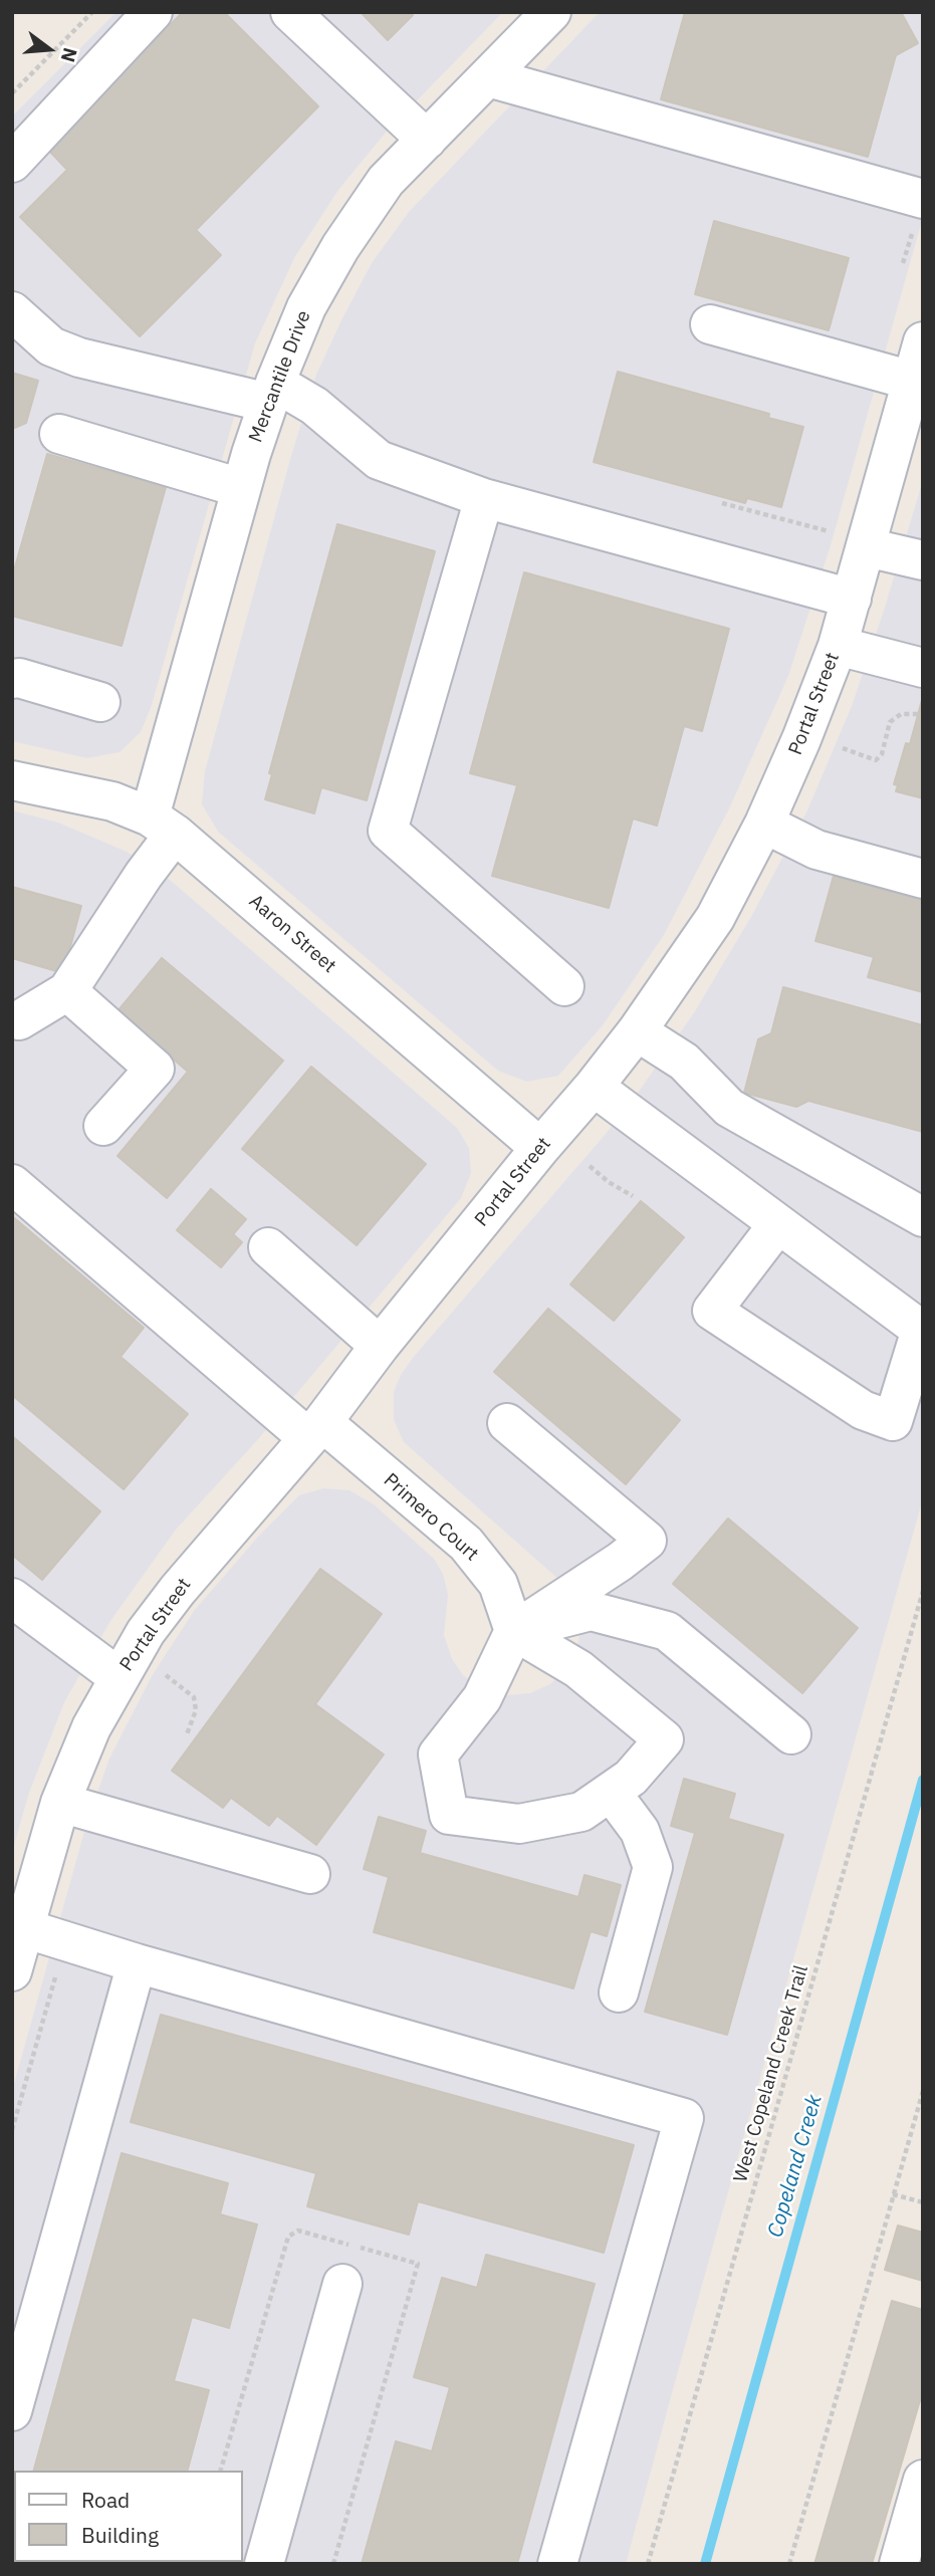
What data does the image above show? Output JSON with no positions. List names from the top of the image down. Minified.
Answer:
{"streets":{"street":["Mercantile Drive","Portal Street","Aaron Street","Primero Court"],"path":["West Copeland Creek Trail"]},"crossings":[["Mercantile Drive","Aaron Street"],["Portal Street","Aaron Street"],["Portal Street","Primero Court"]],"water":["Copeland Creek"],"legend":["Road","Building"],"north":"right"}
